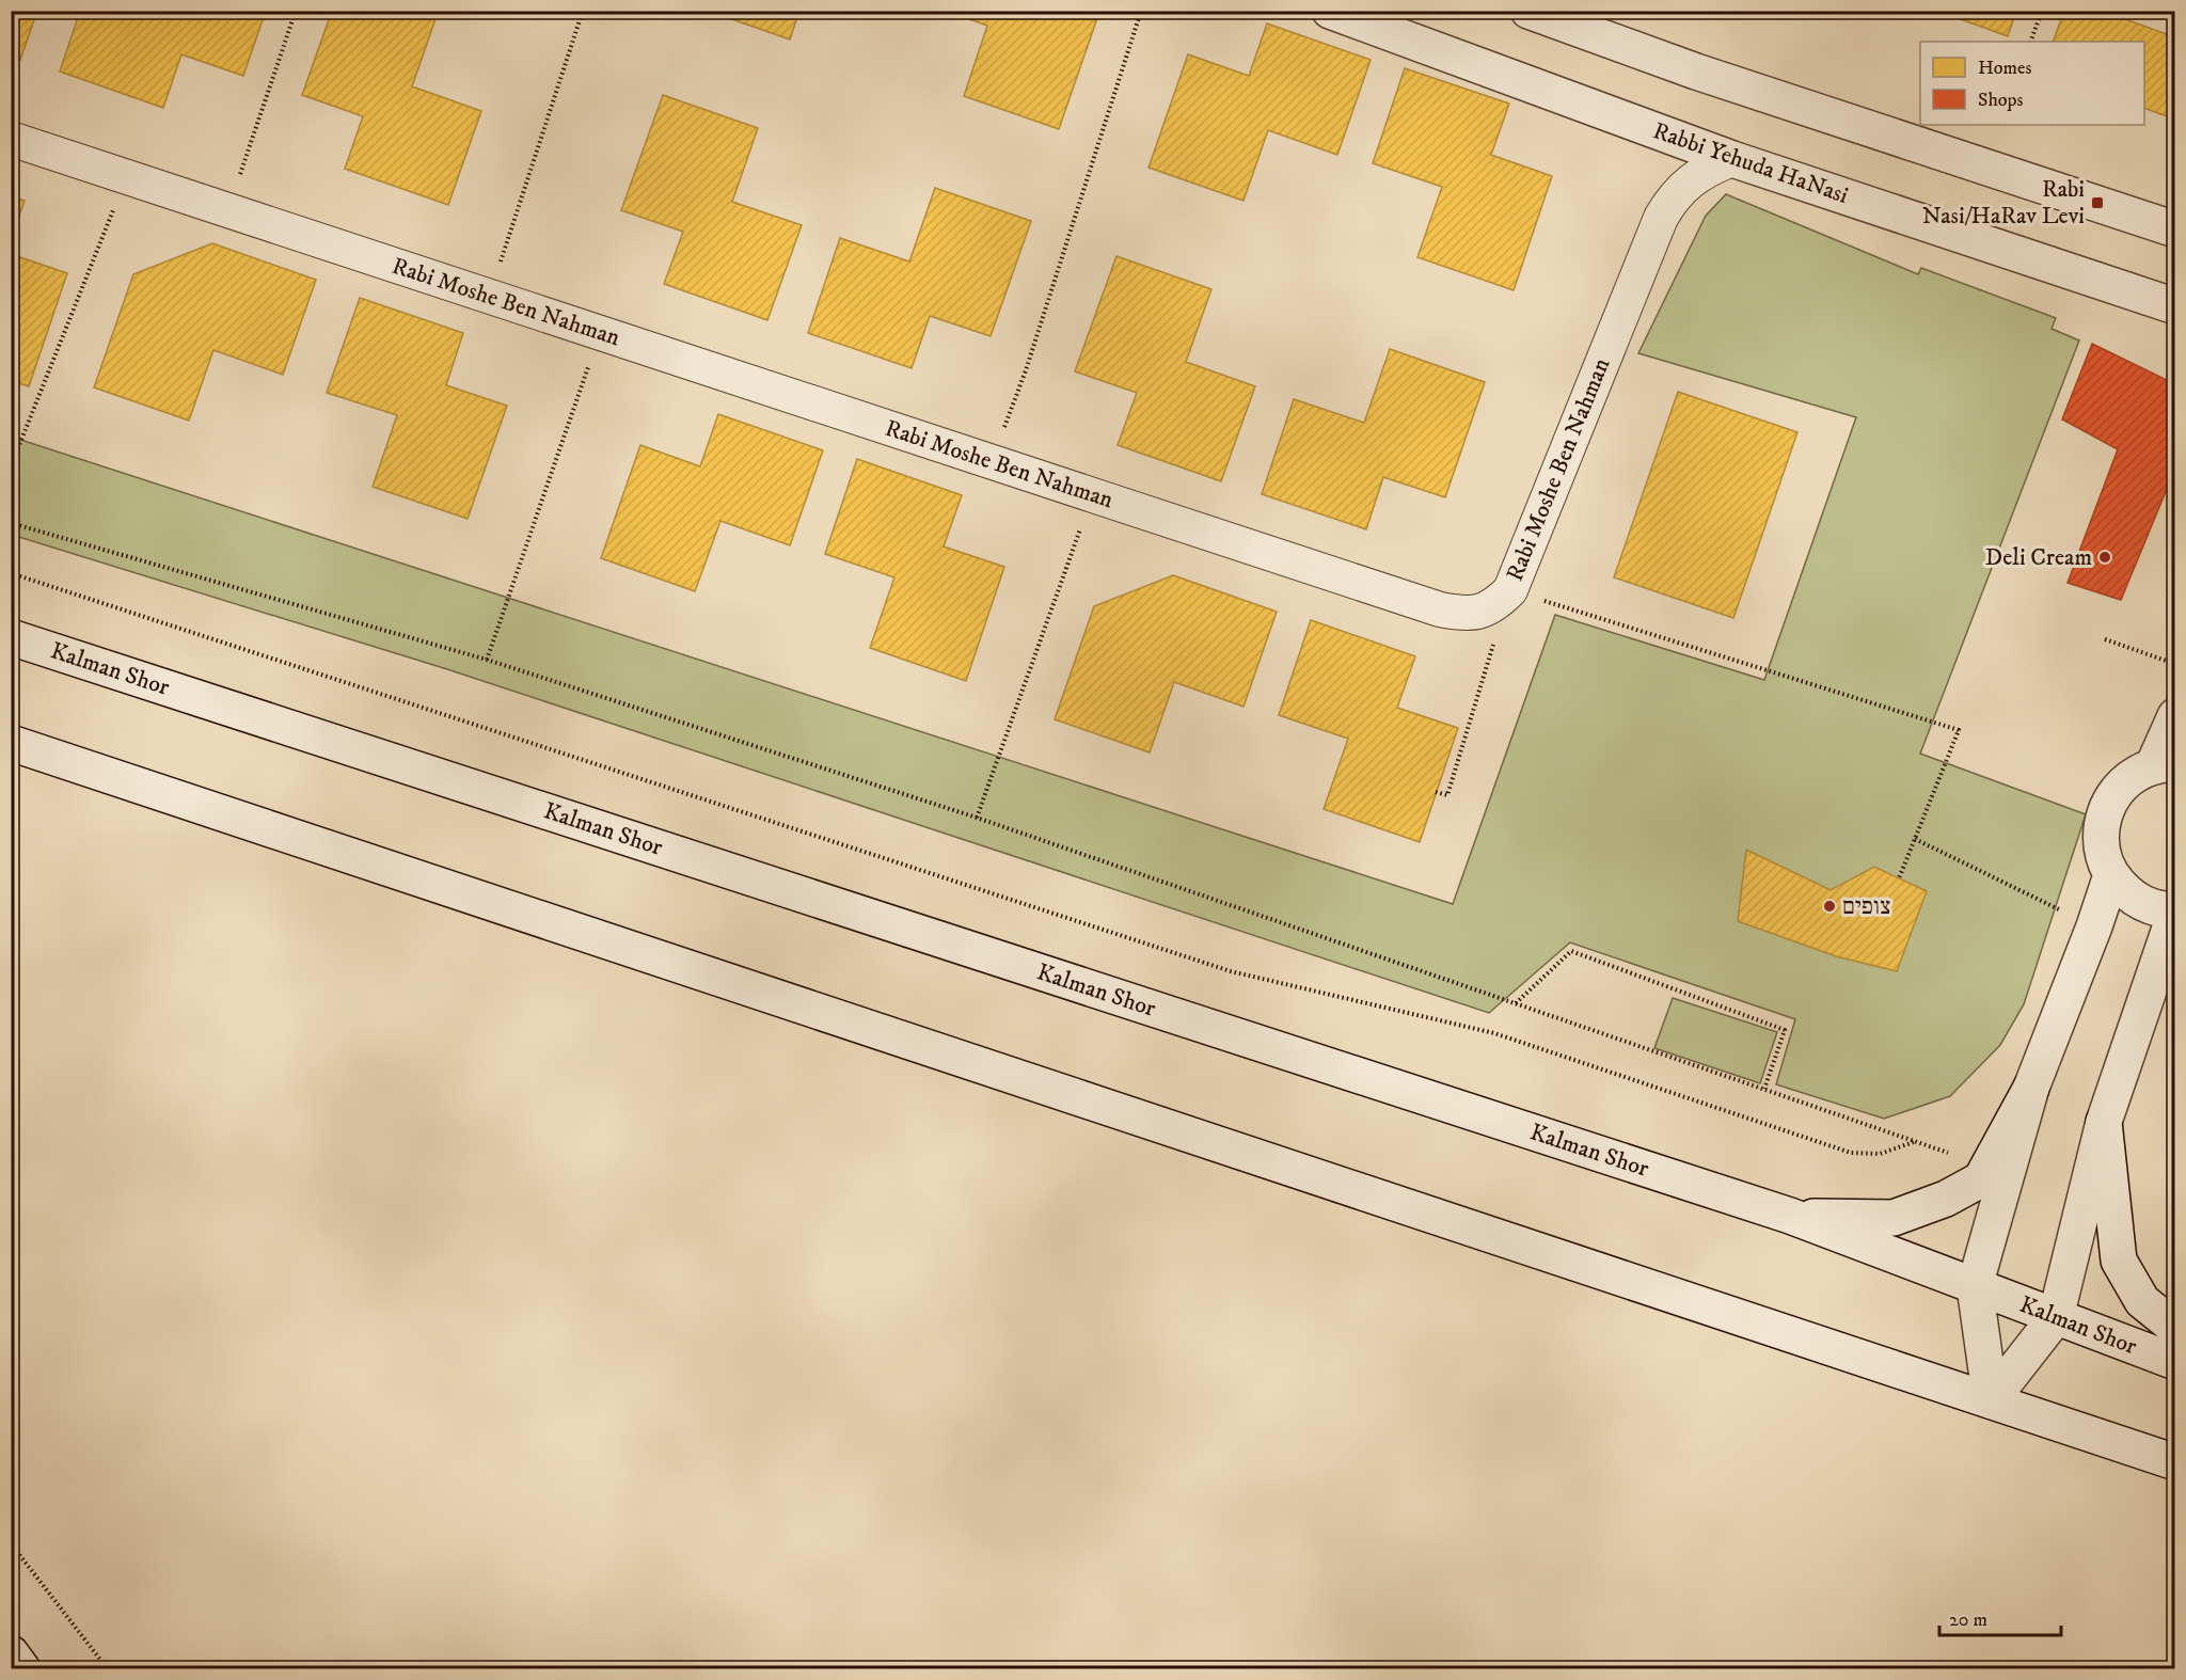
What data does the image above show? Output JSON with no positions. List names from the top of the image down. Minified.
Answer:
{"streets":{"main road":["Rabbi Yehuda HaNasi","Kalman Shor"],"street":["Rabi Moshe Ben Nahman"]},"crossings":[["Rabbi Yehuda HaNasi","Rabi Moshe Ben Nahman"]],"places":{"transit":["Rabi Nasi/HaRav Levi"],"other":["Deli Cream","צופים"]},"legend":["Homes","Shops"],"scale_bar":"20 m"}
